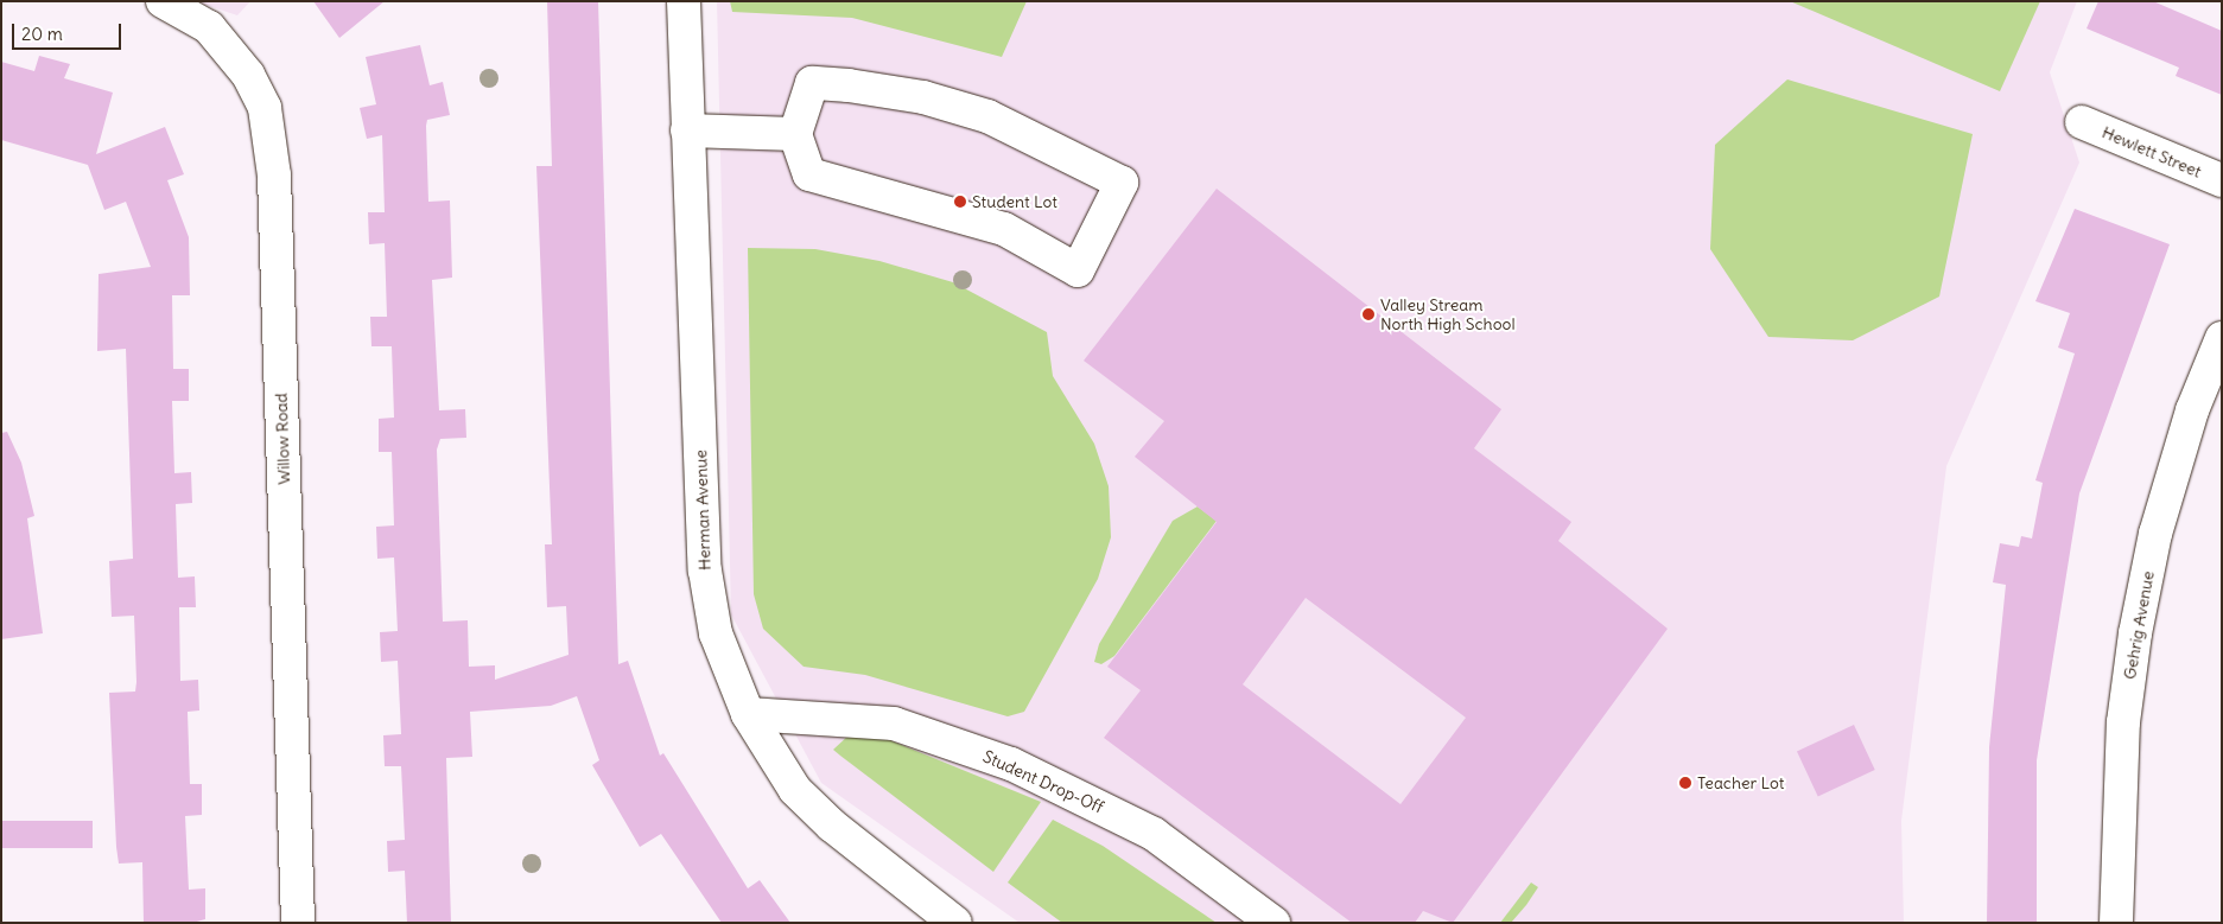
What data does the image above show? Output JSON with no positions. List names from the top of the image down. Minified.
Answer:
{"streets":{"street":["Hewlett Street","Willow Road","Herman Avenue","Gehrig Avenue","Student Drop-Off"]},"crossings":[["Herman Avenue","Student Drop-Off"]],"places":["Student Lot","Valley Stream North High School","Teacher Lot"],"scale_bar":"20 m"}
